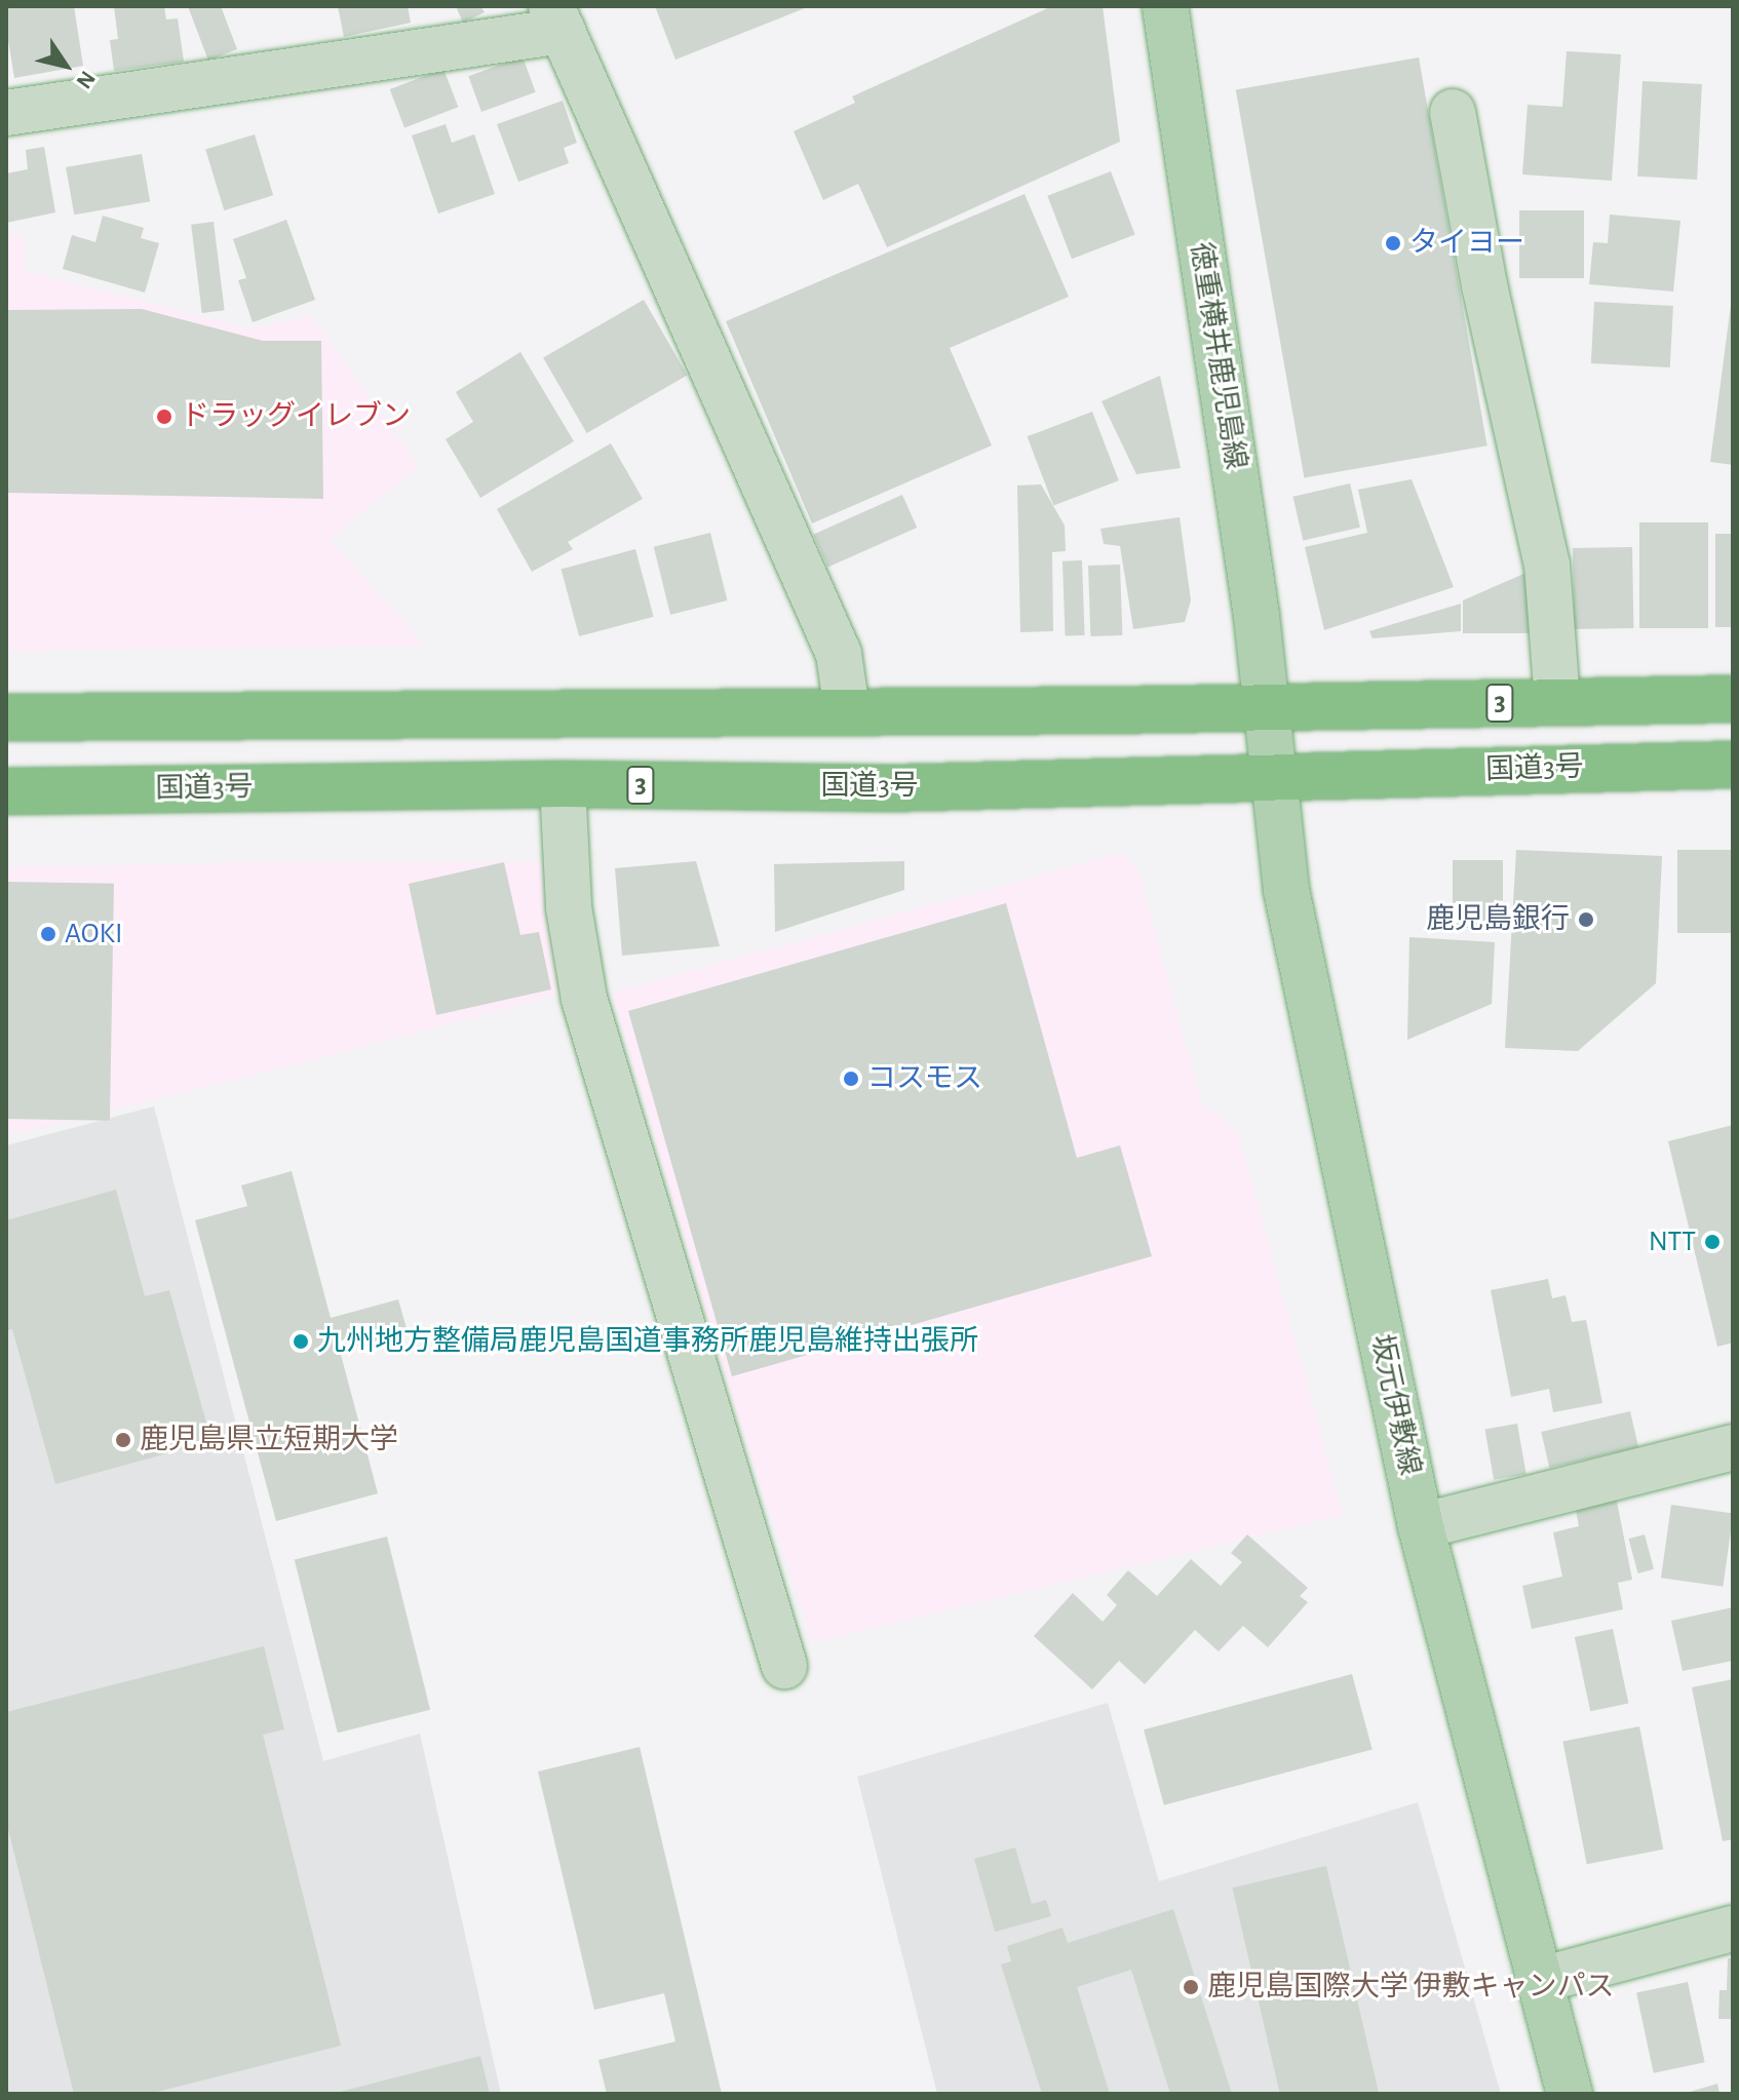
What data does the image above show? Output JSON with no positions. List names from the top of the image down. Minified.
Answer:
{"streets":{"highway":["3","国道3号"],"main road":["徳重横井鹿児島線","坂元伊敷線"]},"crossings":[["徳重横井鹿児島線","3"],["徳重横井鹿児島線","坂元伊敷線"],["3","坂元伊敷線"],["国道3号","坂元伊敷線"]],"places":["タイヨー","ドラッグイレブン","鹿児島銀行","AOKI","コスモス","NTT","九州地方整備局鹿児島国道事務所鹿児島維持出張所","鹿児島県立短期大学","鹿児島国際大学 伊敷キャンパス"],"north":"bottom right"}
